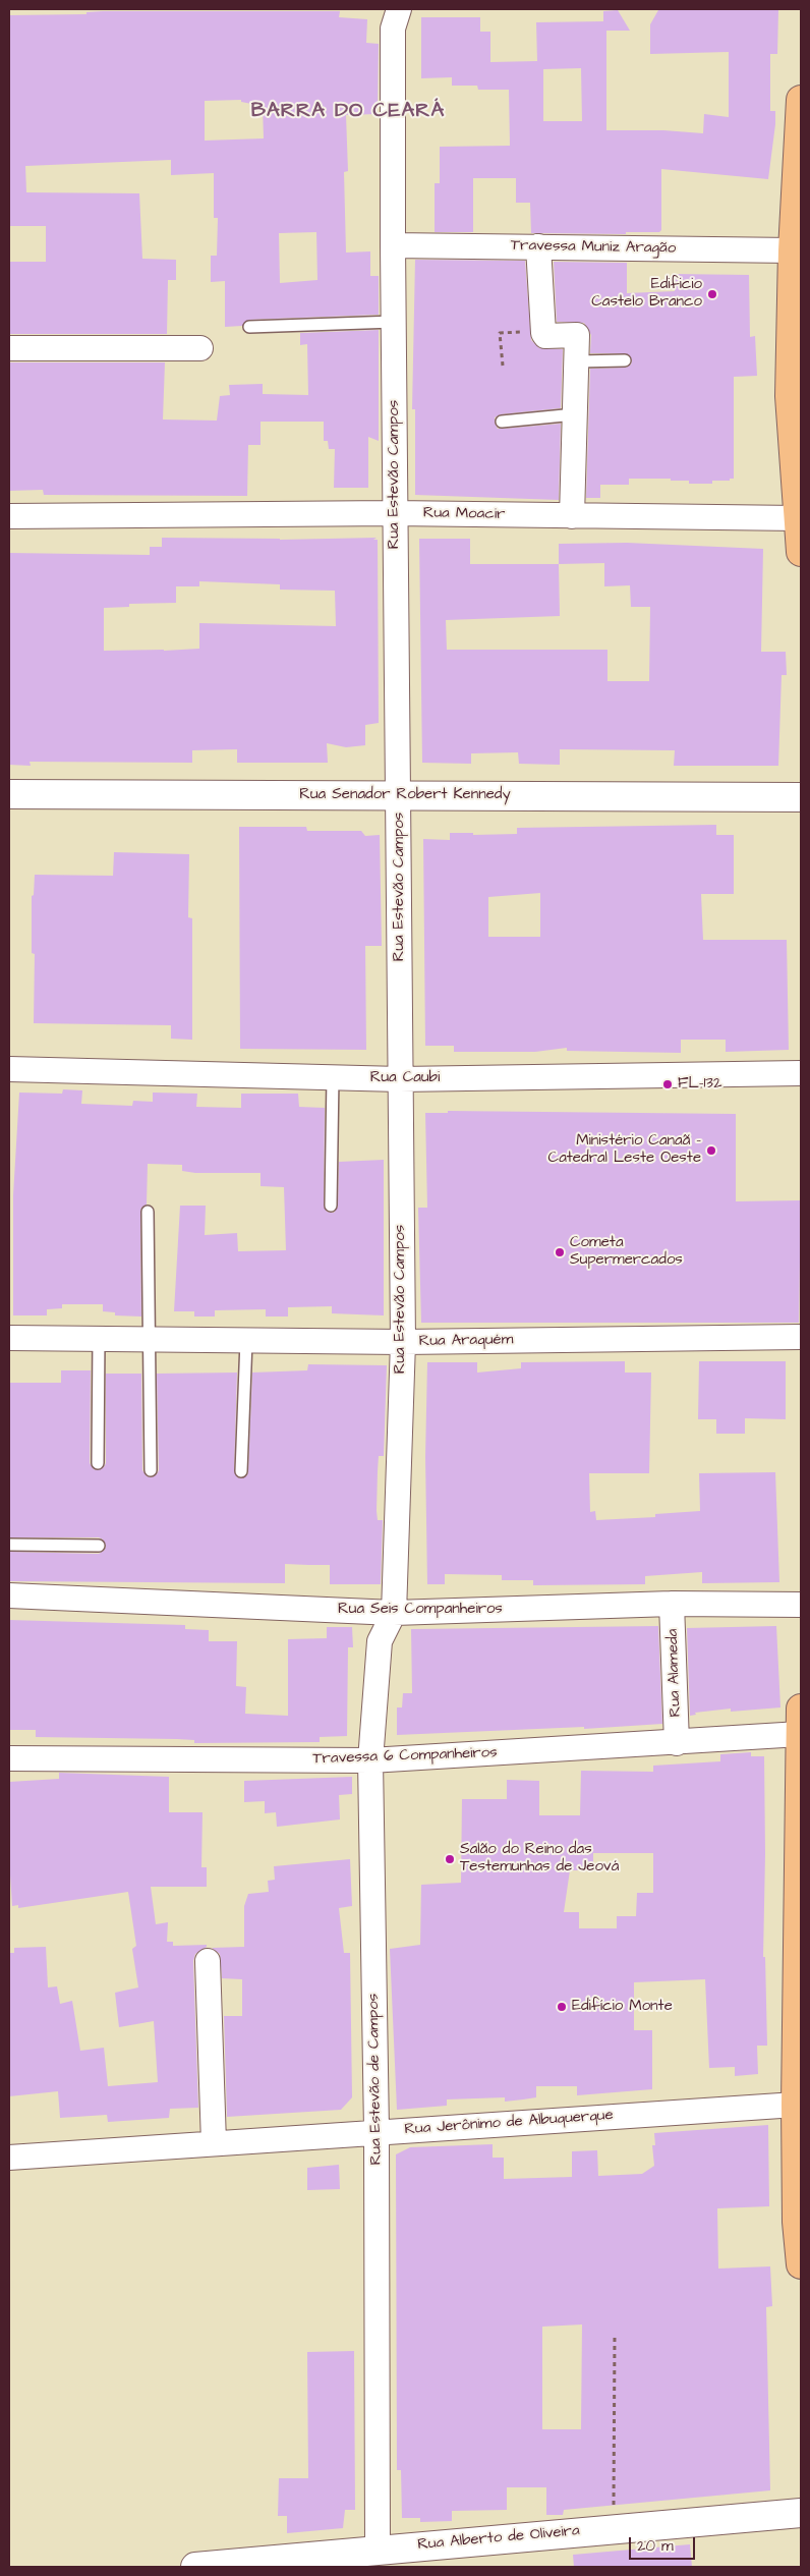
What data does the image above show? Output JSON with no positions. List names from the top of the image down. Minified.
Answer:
{"streets":{"street":["Travessa Muniz Aragão","Rua Estevão Campos","Rua Moacir","Rua Senador Robert Kennedy","Rua Caubi","Rua Araquém","Rua Seis Companheiros","Rua Alameda","Travessa 6 Companheiros","Rua Estevão de Campos","Rua Jerônimo de Albuquerque","Rua Alberto de Oliveira"]},"crossings":[["Travessa Muniz Aragão","Rua Estevão Campos"],["Rua Estevão Campos","Rua Moacir"],["Rua Estevão Campos","Rua Senador Robert Kennedy"],["Rua Estevão Campos","Rua Caubi"],["Rua Estevão Campos","Rua Araquém"],["Rua Estevão Campos","Rua Seis Companheiros"],["Rua Estevão Campos","Rua Estevão de Campos"],["Rua Seis Companheiros","Rua Alameda"],["Rua Seis Companheiros","Rua Estevão de Campos"],["Rua Alameda","Travessa 6 Companheiros"],["Travessa 6 Companheiros","Rua Estevão de Campos"],["Rua Estevão de Campos","Rua Jerônimo de Albuquerque"],["Rua Estevão de Campos","Rua Alberto de Oliveira"]],"districts":["BARRA DO CEARÁ"],"places":["Edificio Castelo Branco","FL-132","Ministério Canaã - Catedral Leste Oeste","Cometa Supermercados","Salão do Reino das Testemunhas de Jeová","Edifício Monte"],"scale_bar":"20 m"}
